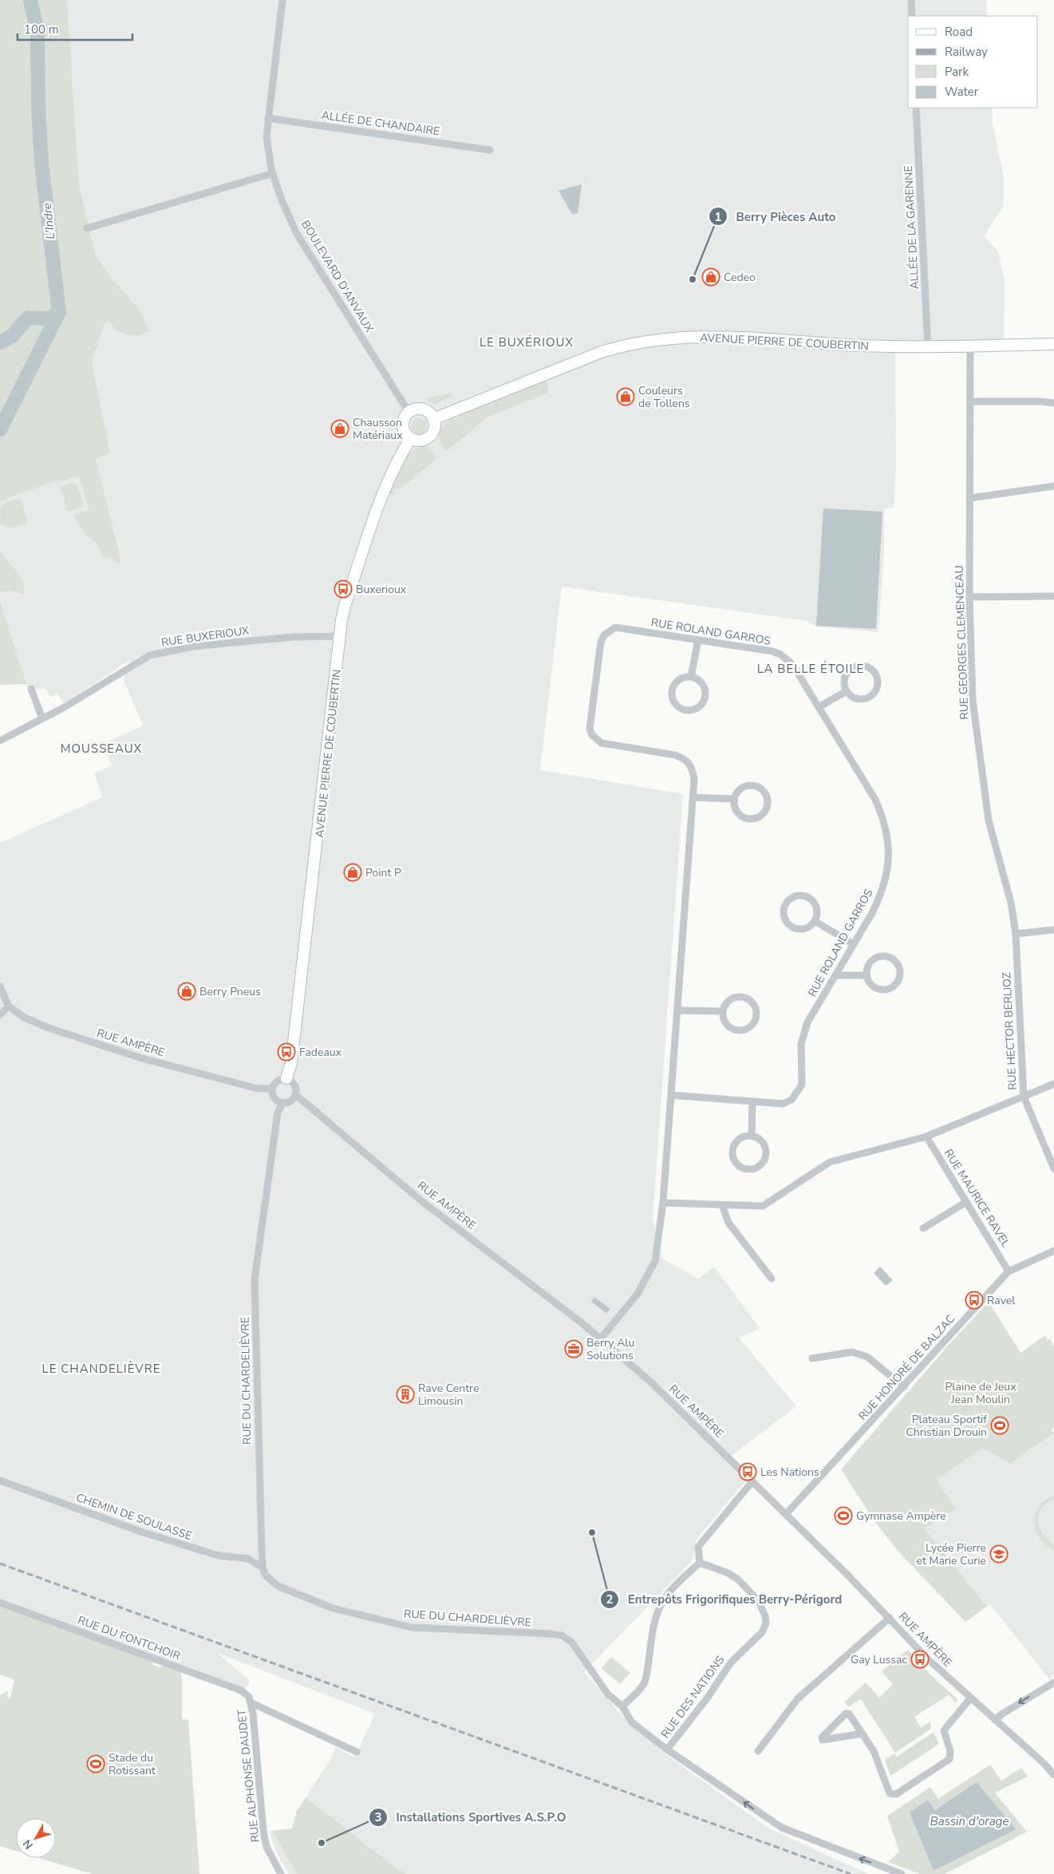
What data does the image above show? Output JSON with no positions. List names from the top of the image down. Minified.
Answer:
{"streets":{"street":["ALLÉE DE CHANDAIRE","ALLÉE DE LA GARENNE","BOULEVARD D'ANVAUX","AVENUE PIERRE DE COUBERTIN","RUE ROLAND GARROS","RUE BUXERIOUX","RUE GEORGES CLEMENCEAU","RUE HECTOR BERLIOZ","RUE AMPÈRE","RUE MAURICE RAVEL","RUE HONORÉ DE BALZAC","RUE DU CHARDELIÈVRE","CHEMIN DE SOULASSE","RUE DU FONTCHOIR","RUE DES NATIONS","RUE ALPHONSE DAUDET"]},"crossings":[["ALLÉE DE CHANDAIRE","BOULEVARD D'ANVAUX"],["ALLÉE DE LA GARENNE","AVENUE PIERRE DE COUBERTIN"],["BOULEVARD D'ANVAUX","AVENUE PIERRE DE COUBERTIN"],["AVENUE PIERRE DE COUBERTIN","RUE BUXERIOUX"],["AVENUE PIERRE DE COUBERTIN","RUE GEORGES CLEMENCEAU"],["AVENUE PIERRE DE COUBERTIN","RUE AMPÈRE"],["AVENUE PIERRE DE COUBERTIN","RUE DU CHARDELIÈVRE"],["RUE ROLAND GARROS","RUE AMPÈRE"],["RUE GEORGES CLEMENCEAU","RUE HECTOR BERLIOZ"],["RUE AMPÈRE","RUE HONORÉ DE BALZAC"],["RUE AMPÈRE","RUE DU CHARDELIÈVRE"],["RUE MAURICE RAVEL","RUE HONORÉ DE BALZAC"],["RUE DU CHARDELIÈVRE","CHEMIN DE SOULASSE"],["RUE DU CHARDELIÈVRE","RUE DES NATIONS"],["RUE DU FONTCHOIR","RUE ALPHONSE DAUDET"]],"districts":["LE BUXÉRIOUX","LA BELLE ÉTOILE","MOUSSEAUX","LE CHANDELIÈVRE"],"water":["L'Indre","Bassin d'orage"],"parks":["Plaine de Jeux Jean Moulin"],"places":{"shop":["Cedeo","Couleurs de Tollens","Chausson Matériaux","Point P","Berry Pneus"],"other":["Berry Pièces Auto","Entrepôts Frigorifiques Berry-Périgord","Installations Sportives A.S.P.O"],"bus stop":["Buxerioux","Fadeaux","Ravel","Les Nations","Gay Lussac"],"office":["Berry Alu Solutions"],"building":["Rave Centre Limousin"],"sports":["Plateau Sportif Christian Drouin","Gymnase Ampère","Stade du Rotissant"],"school or university":["Lycée Pierre et Marie Curie"]},"legend":["Road","Railway","Park","Water"],"scale_bar":"100 m","north":"bottom left"}
